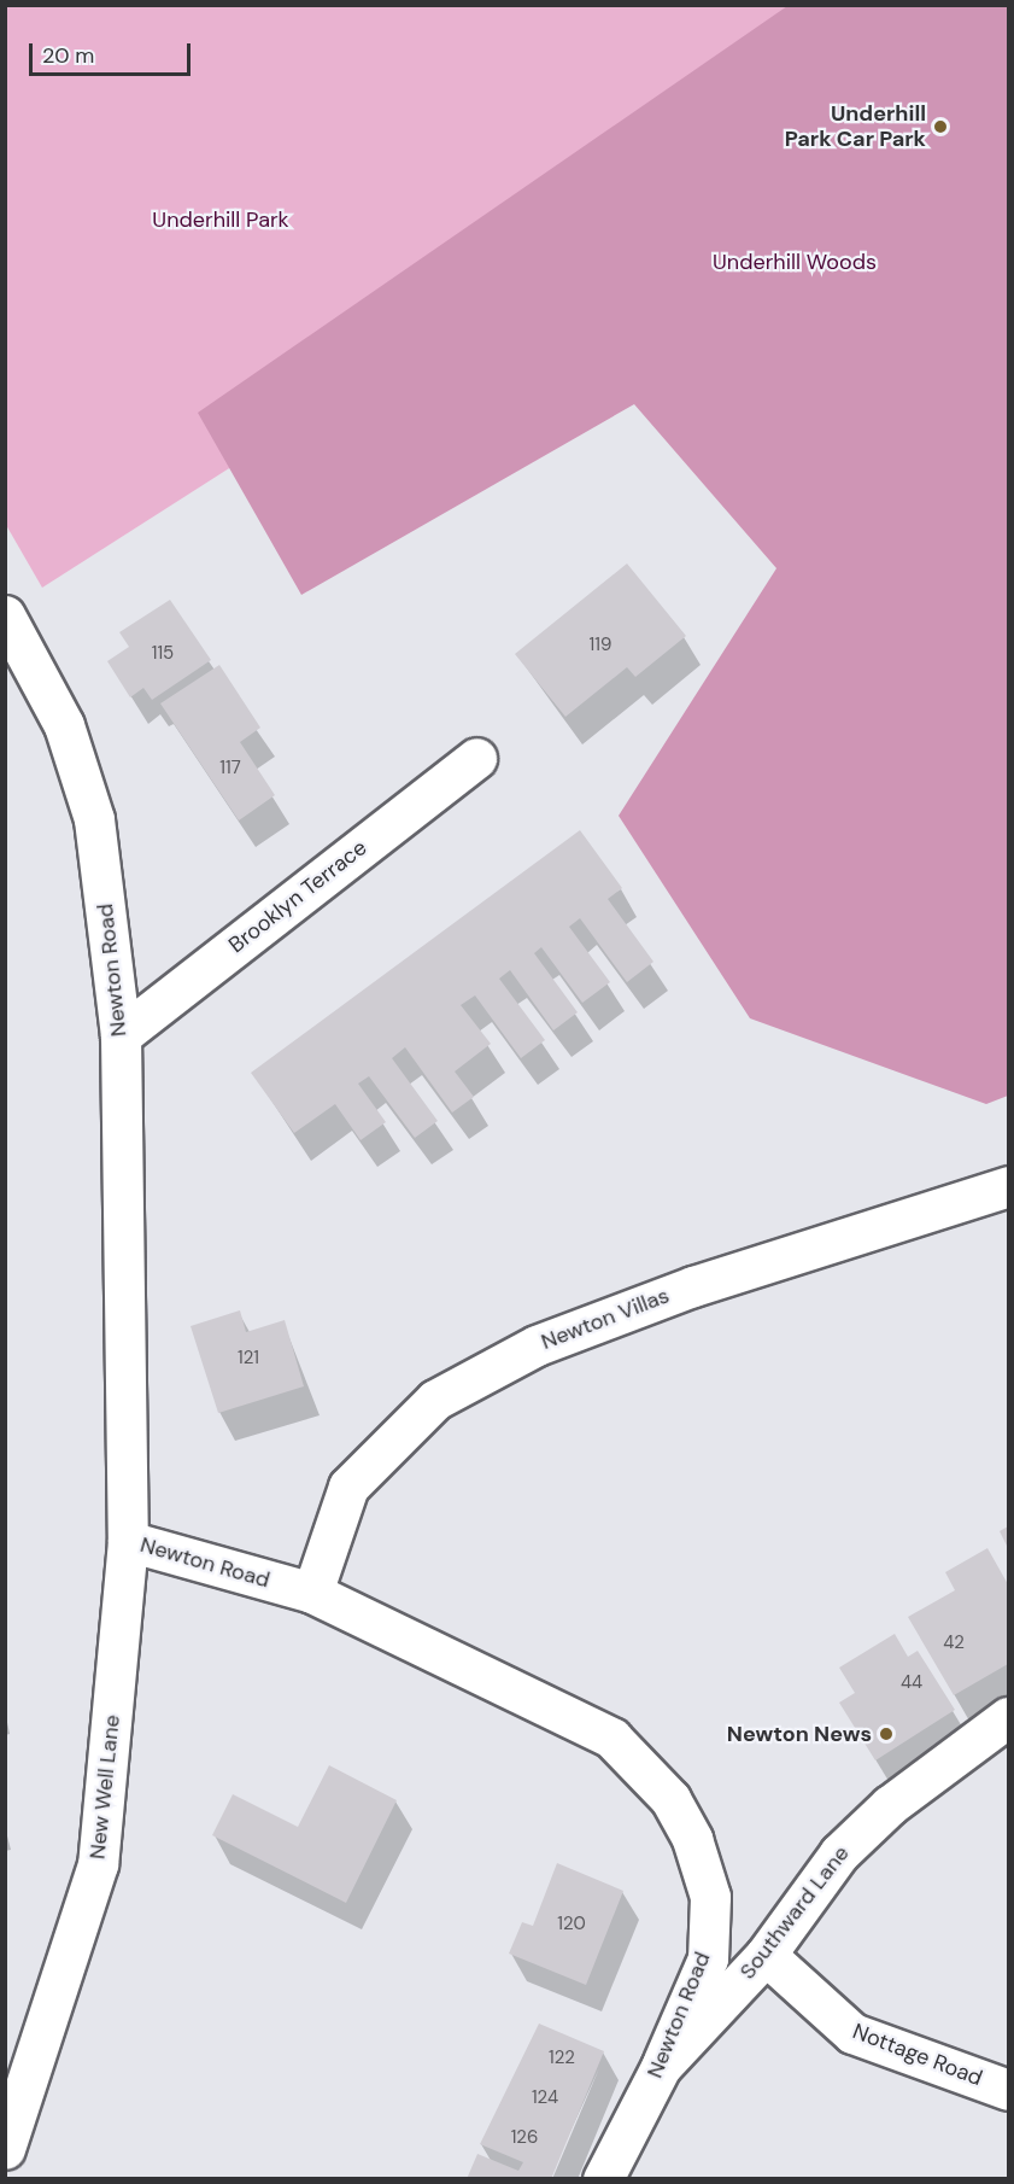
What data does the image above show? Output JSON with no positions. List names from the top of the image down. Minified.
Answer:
{"streets":{"street":["Brooklyn Terrace","Newton Road","Newton Villas","New Well Lane","Southward Lane","Nottage Road"]},"crossings":[["Brooklyn Terrace","Newton Road"],["Newton Road","Newton Villas"],["Newton Road","New Well Lane"],["Newton Road","Southward Lane"],["Southward Lane","Nottage Road"]],"parks":["Underhill Park","Underhill Woods"],"places":["Underhill Park Car Park","Newton News"],"house_numbers":["119","115","117","121","42","44","120","122","124","126"],"scale_bar":"20 m"}
